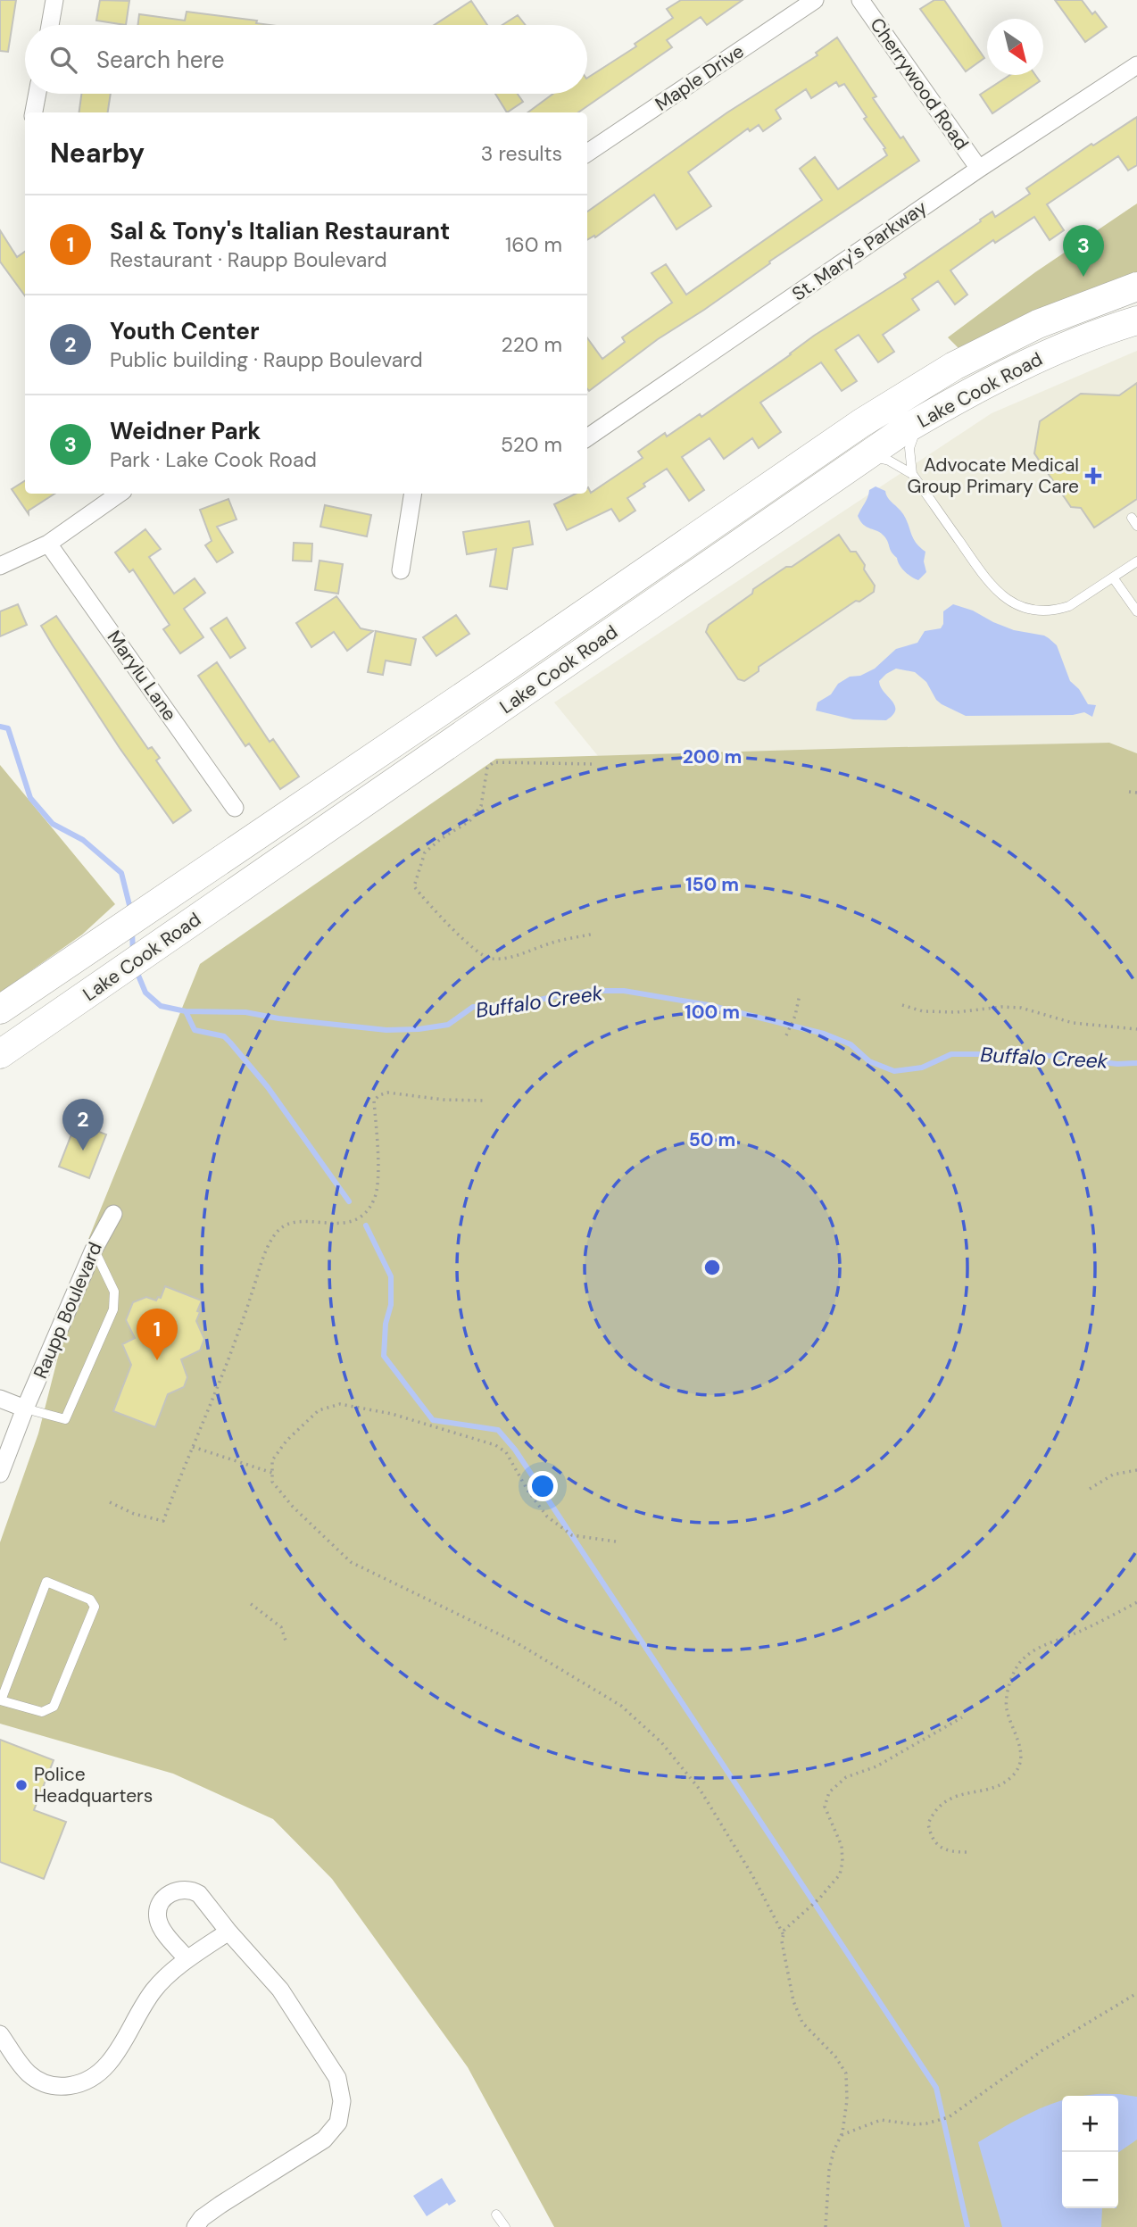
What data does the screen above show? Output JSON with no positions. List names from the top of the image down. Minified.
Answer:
{"streets":{"main road":["Lake Cook Road"],"street":["Maple Drive","Cherrywood Road","St. Mary's Parkway","Marylu Lane","Raupp Boulevard"]},"crossings":[["Cherrywood Road","St. Mary's Parkway"]],"water":["Buffalo Creek"],"places":{"health":["Advocate Medical Group Primary Care"],"other":["Police Headquarters"]},"north":"bottom right","page":{"search":"Search here","heading":["Nearby","3 results"],"list":[{"mark":"1","name":"Sal & Tony's Italian Restaurant","note":"Restaurant · Raupp Boulevard","value":"160 m"},{"mark":"2","name":"Youth Center","note":"Public building · Raupp Boulevard","value":"220 m"},{"mark":"3","name":"Weidner Park","note":"Park · Lake Cook Road","value":"520 m"}],"pins":["3","2","1"],"map_buttons":["+","−"]},"rings":["200 m","150 m","100 m","50 m"]}
